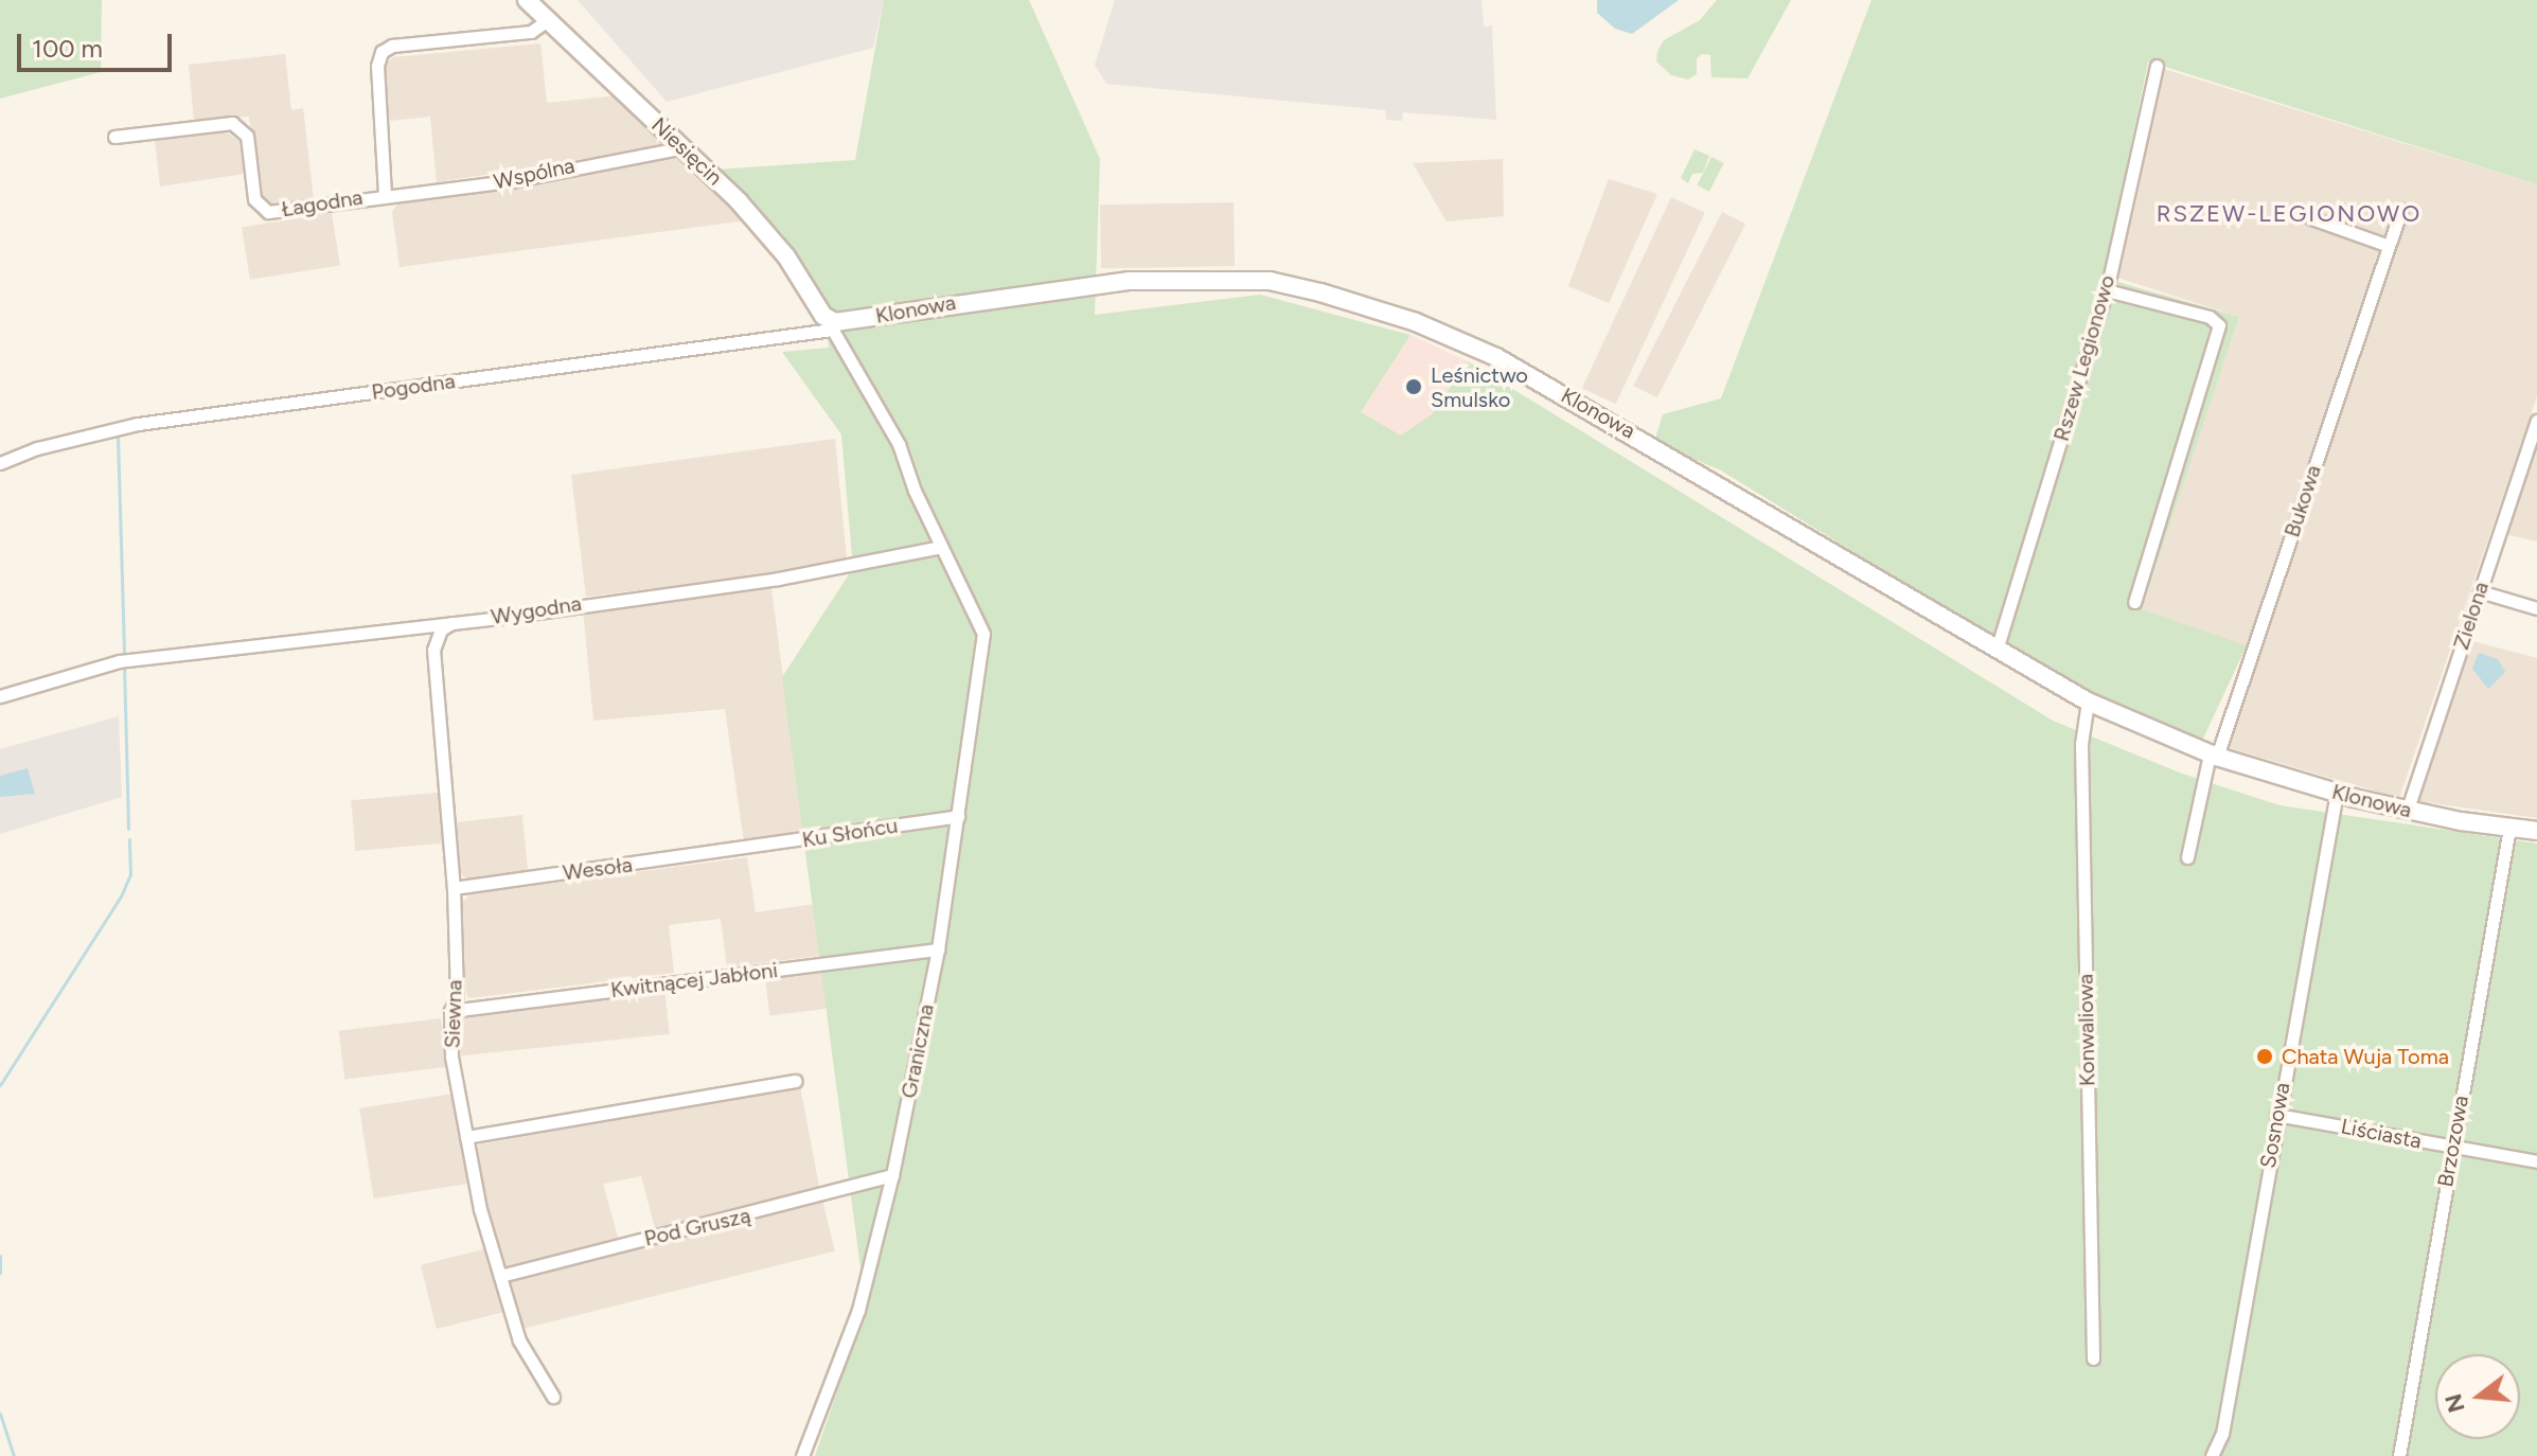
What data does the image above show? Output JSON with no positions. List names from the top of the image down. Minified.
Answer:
{"streets":{"street":["Niesięcin","Wspólna","Łagodna","Klonowa","Rszew Legionowo","Pogodna","Bukowa","Wygodna","Zielona","Ku Słońcu","Wesoła","Kwitnącej Jabłoni","Siewna","Konwaliowa","Graniczna","Sosnowa","Liściasta","Brzozowa","Pod Gruszą"]},"crossings":[["Niesięcin","Wspólna"],["Niesięcin","Łagodna"],["Niesięcin","Klonowa"],["Niesięcin","Pogodna"],["Wspólna","Łagodna"],["Klonowa","Rszew Legionowo"],["Klonowa","Pogodna"],["Klonowa","Bukowa"],["Klonowa","Zielona"],["Klonowa","Konwaliowa"],["Klonowa","Sosnowa"],["Klonowa","Brzozowa"],["Wygodna","Siewna"],["Wygodna","Graniczna"],["Ku Słońcu","Wesoła"],["Ku Słońcu","Graniczna"],["Wesoła","Siewna"],["Kwitnącej Jabłoni","Siewna"],["Kwitnącej Jabłoni","Graniczna"],["Siewna","Pod Gruszą"],["Graniczna","Pod Gruszą"],["Sosnowa","Liściasta"],["Liściasta","Brzozowa"]],"districts":["RSZEW-LEGIONOWO"],"places":["Leśnictwo Smulsko","Chata Wuja Toma"],"scale_bar":"100 m","north":"left"}
